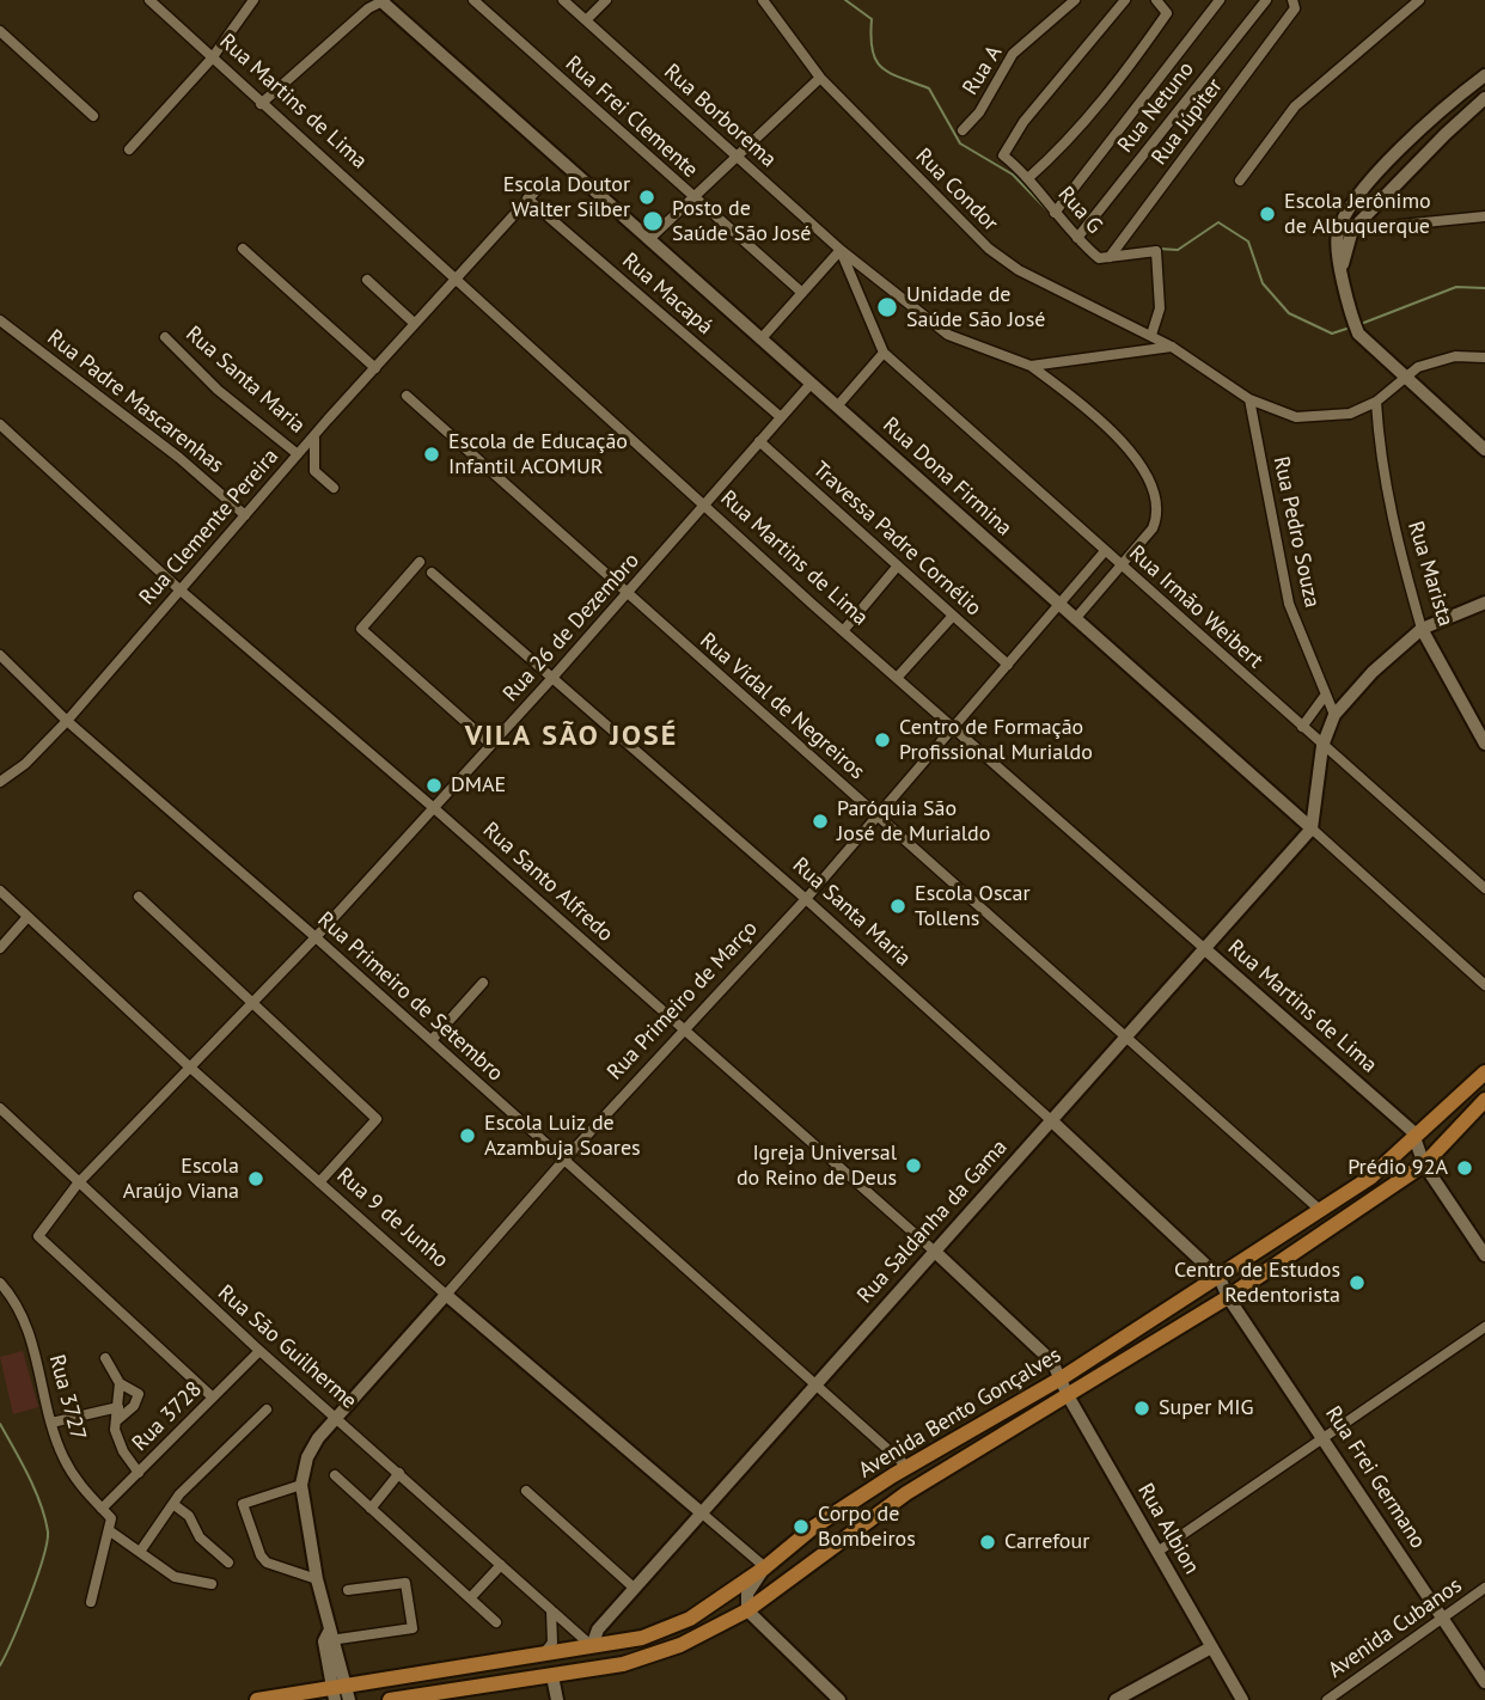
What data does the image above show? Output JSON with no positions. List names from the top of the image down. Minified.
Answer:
{"streets":{"main road":["Avenida Bento Gonçalves"],"street":["Rua A","Rua Martins de Lima","Rua Netuno","Rua Borborema","Rua Frei Clemente","Rua Júpiter","Rua Condor","Rua G","Rua Macapá","Rua Santa Maria","Rua Padre Mascarenhas","Rua Dona Firmina","Rua Clemente Pereira","Rua Pedro Souza","Travessa Padre Cornélio","Rua Marista","Rua Irmão Weibert","Rua 26 de Dezembro","Rua Vidal de Negreiros","Rua Santo Alfredo","Rua Primeiro de Setembro","Rua Primeiro de Março","Rua 9 de Junho","Rua Saldanha da Gama","Rua São Guilherme","Rua 3727","Rua 3728","Rua Frei Germano","Rua Albion","Avenida Cubanos"]},"crossings":[["Rua Martins de Lima","Rua Clemente Pereira"],["Rua Martins de Lima","Rua 26 de Dezembro"],["Rua Martins de Lima","Rua Primeiro de Março"],["Rua Martins de Lima","Rua Saldanha da Gama"],["Rua Martins de Lima","Avenida Bento Gonçalves"],["Rua Netuno","Rua G"],["Rua Borborema","Rua Condor"],["Rua Júpiter","Rua G"],["Rua Condor","Rua G"],["Rua Condor","Rua Pedro Souza"],["Rua Condor","Rua Marista"],["Rua Macapá","Rua Clemente Pereira"],["Rua Macapá","Rua 26 de Dezembro"],["Rua Santa Maria","Rua Clemente Pereira"],["Rua Santa Maria","Rua 26 de Dezembro"],["Rua Santa Maria","Rua Primeiro de Março"],["Rua Santa Maria","Rua Saldanha da Gama"],["Rua Santa Maria","Avenida Bento Gonçalves"],["Rua Santa Maria","Rua Frei Germano"],["Rua Padre Mascarenhas","Rua Clemente Pereira"],["Rua Dona Firmina","Rua 26 de Dezembro"],["Rua Dona Firmina","Rua Primeiro de Março"],["Rua Dona Firmina","Rua Saldanha da Gama"],["Rua Clemente Pereira","Rua Santo Alfredo"],["Rua Clemente Pereira","Rua Primeiro de Setembro"],["Travessa Padre Cornélio","Rua 26 de Dezembro"],["Travessa Padre Cornélio","Rua Primeiro de Março"],["Rua Irmão Weibert","Rua Primeiro de Março"],["Rua 26 de Dezembro","Rua Vidal de Negreiros"],["Rua 26 de Dezembro","Rua Santo Alfredo"],["Rua 26 de Dezembro","Rua Primeiro de Setembro"],["Rua 26 de Dezembro","Rua 9 de Junho"],["Rua 26 de Dezembro","Rua São Guilherme"],["Rua 26 de Dezembro","Rua 3728"],["Rua Vidal de Negreiros","Rua Primeiro de Março"],["Rua Vidal de Negreiros","Rua Saldanha da Gama"],["Rua Vidal de Negreiros","Avenida Bento Gonçalves"],["Rua Santo Alfredo","Rua Primeiro de Março"],["Rua Santo Alfredo","Rua Saldanha da Gama"],["Rua Santo Alfredo","Avenida Bento Gonçalves"],["Rua Santo Alfredo","Rua Albion"],["Rua Primeiro de Setembro","Rua Primeiro de Março"],["Rua Primeiro de Setembro","Rua Saldanha da Gama"],["Rua Primeiro de Setembro","Avenida Bento Gonçalves"],["Rua Primeiro de Março","Rua 9 de Junho"],["Rua Primeiro de Março","Rua São Guilherme"],["Rua Primeiro de Março","Avenida Bento Gonçalves"],["Rua 9 de Junho","Rua Saldanha da Gama"],["Rua 9 de Junho","Avenida Bento Gonçalves"],["Rua Saldanha da Gama","Rua São Guilherme"],["Rua Saldanha da Gama","Avenida Bento Gonçalves"],["Rua São Guilherme","Avenida Bento Gonçalves"],["Rua São Guilherme","Rua 3728"],["Rua 3727","Rua 3728"],["Avenida Bento Gonçalves","Rua Frei Germano"],["Avenida Bento Gonçalves","Rua Albion"],["Rua Frei Germano","Avenida Cubanos"]],"districts":["VILA SÃO JOSÉ"],"places":["Escola Doutor Walter Silber","Escola Jerônimo de Albuquerque","Posto de Saúde São José","Unidade de Saúde São José","Escola de Educação Infantil ACOMUR","Centro de Formação Profissional Murialdo","DMAE","Paróquia São José de Murialdo","Escola Oscar Tollens","Escola Luiz de Azambuja Soares","Igreja Universal do Reino de Deus","Prédio 92A","Escola Araújo Viana","Centro de Estudos Redentorista","Super MIG","Corpo de Bombeiros","Carrefour"]}
